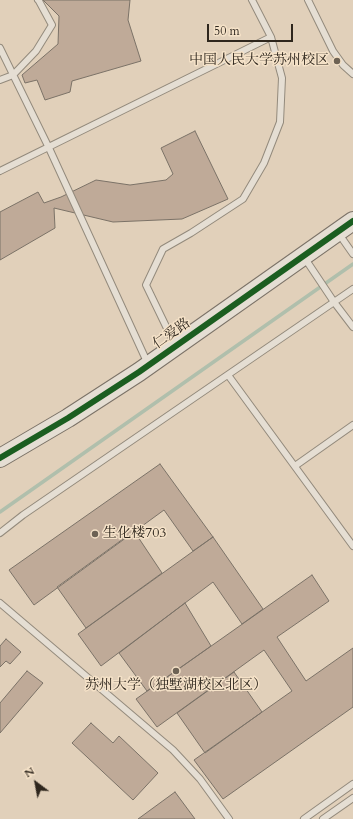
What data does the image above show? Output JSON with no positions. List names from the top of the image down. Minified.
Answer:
{"streets":{"main road":["仁爱路"]},"places":["中国人民大学苏州校区","生化楼703","苏州大学（独墅湖校区北区）"],"scale_bar":"50 m","north":"top left"}
